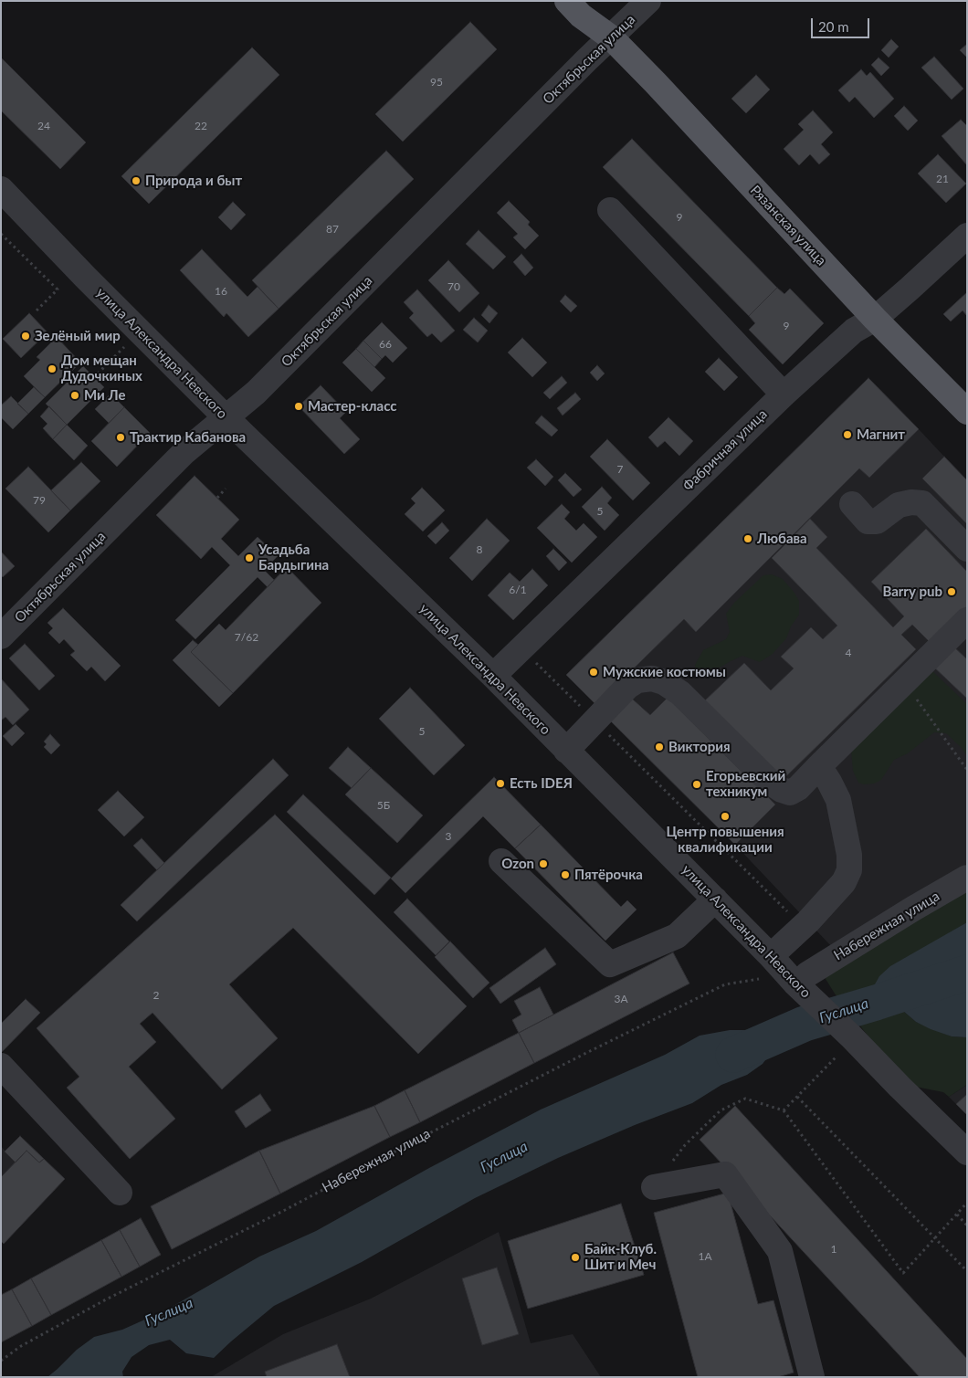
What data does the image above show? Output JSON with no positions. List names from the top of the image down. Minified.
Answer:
{"streets":{"main road":["Рязанская улица"],"street":["Октябрьская улица","улица Александра Невского","Фабричная улица","Набережная улица"]},"crossings":[["Октябрьская улица","Рязанская улица"],["Октябрьская улица","улица Александра Невского"],["Рязанская улица","Фабричная улица"],["улица Александра Невского","Фабричная улица"],["улица Александра Невского","Набережная улица"]],"water":["Гуслица"],"places":["Природа и быт","Зелёный мир","Дом мещан Дудочкиных","Ми Ле","Мастер-класс","Магнит","Трактир Кабанова","Любава","Усадьба Бардыгина","Barry pub","Мужские костюмы","Виктория","Есть IDЕЯ","Егорьевский техникум","Центр повышения квалификации","Ozon","Пятёрочка","Байк-Клуб. Шит и Меч"],"house_numbers":["95","24","22","21","9","87","70","16","9","66","7","79","5","8","6/1","7/62","4","5","5Б","3","2","3А","1","1А"],"scale_bar":"20 m"}
